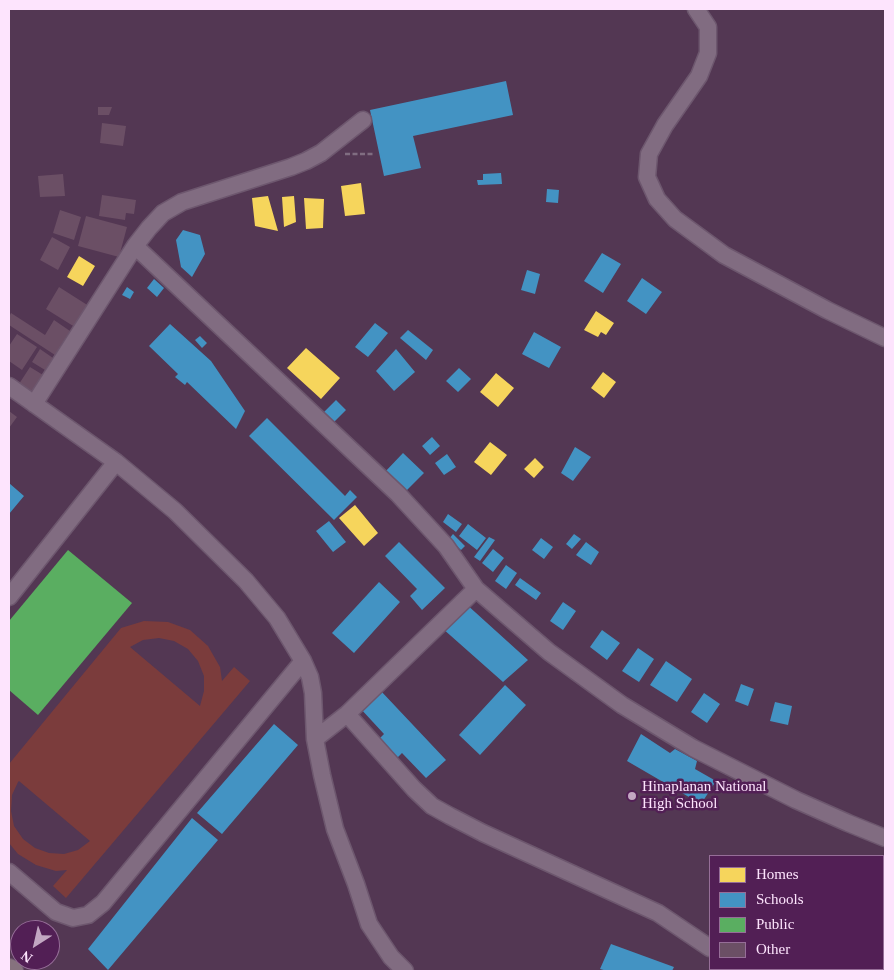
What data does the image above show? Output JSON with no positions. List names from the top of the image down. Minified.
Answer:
{"places":["Hinaplanan National High School"],"legend":["Homes","Schools","Public","Other"],"north":"bottom left"}
